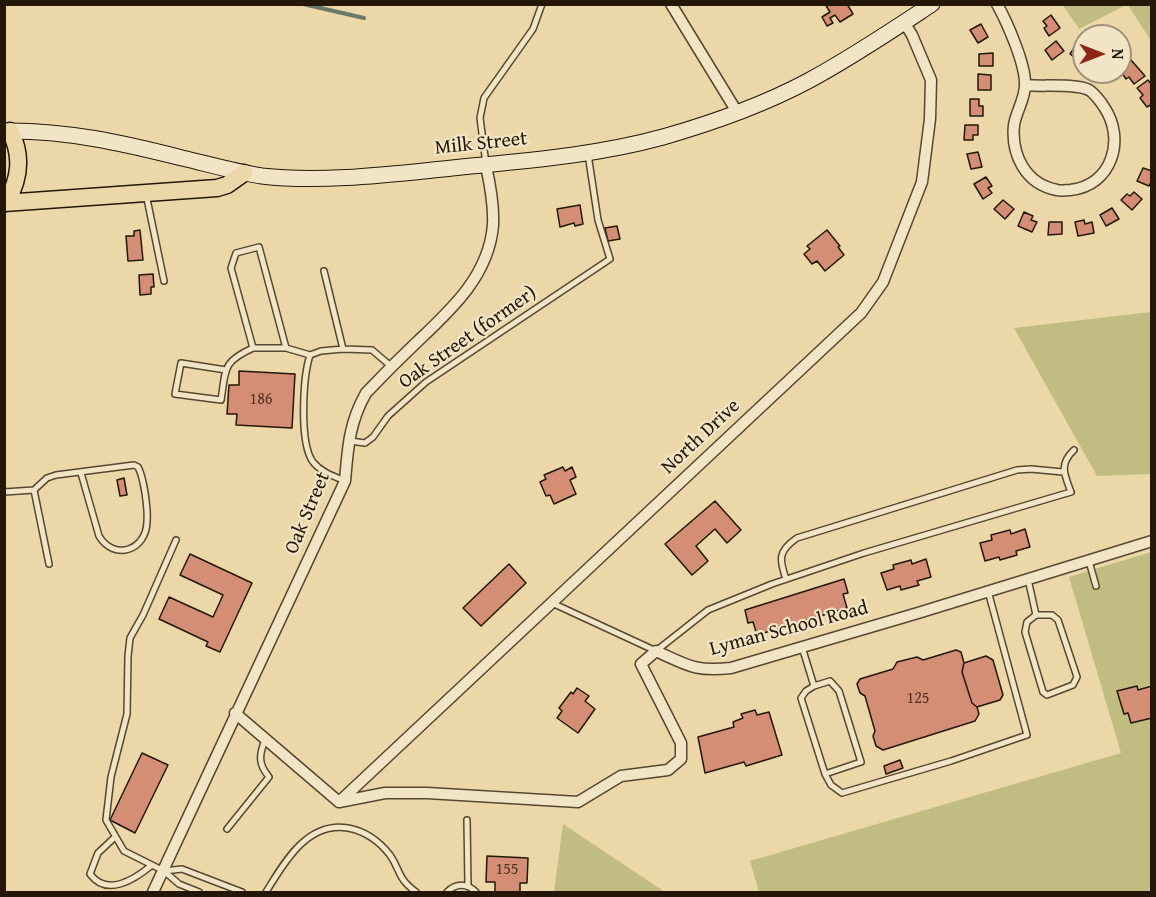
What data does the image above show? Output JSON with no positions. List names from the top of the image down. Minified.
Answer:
{"streets":{"main road":["Milk Street"],"street":["North Drive","Oak Street","Lyman School Road"],"lane":["Oak Street (former)"]},"crossings":[["Milk Street","Oak Street (former)"],["Milk Street","North Drive"],["Milk Street","Oak Street"],["Oak Street (former)","Oak Street"]],"house_numbers":["186","125","155"],"north":"right"}
